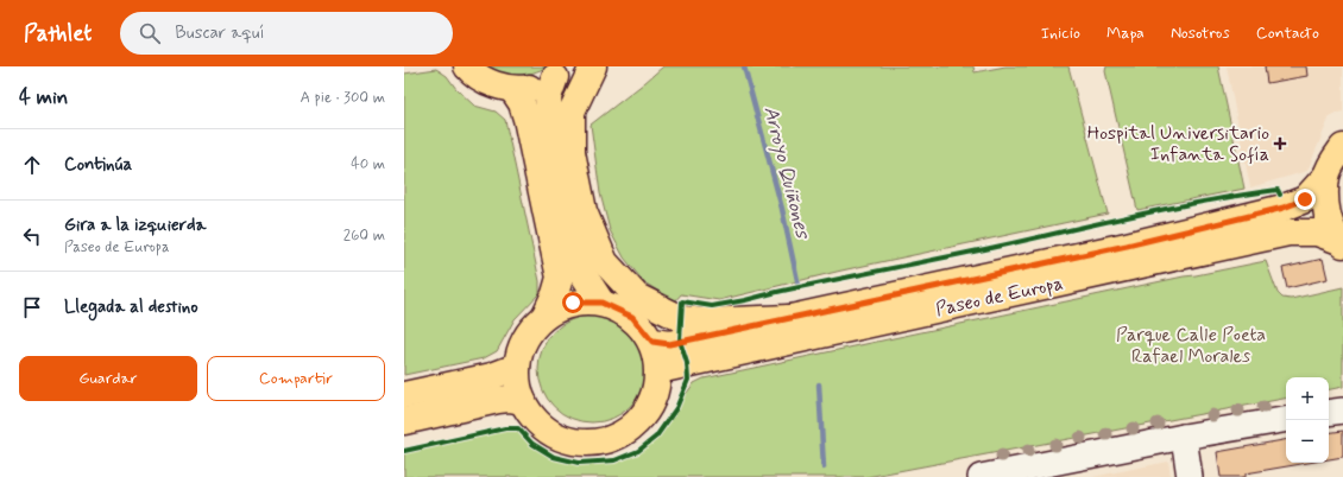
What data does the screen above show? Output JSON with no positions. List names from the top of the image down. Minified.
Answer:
{"streets":{"main road":["Paseo de Europa"]},"water":["Arroyo Quiñones"],"parks":["Parque Calle Poeta Rafael Morales"],"places":{"health":["Hospital Universitario Infanta Sofía"]},"page":{"header":"Pathlet","search":"Buscar aquí","nav":["Inicio","Mapa","Nosotros","Contacto"],"heading":["4 min","A pie · 300 m"],"list":[["Continúa","40 m"],["Gira a la izquierda","Paseo de Europa","260 m"],"Llegada al destino"],"buttons":["Guardar","Compartir"],"map_buttons":["+","−"]}}
